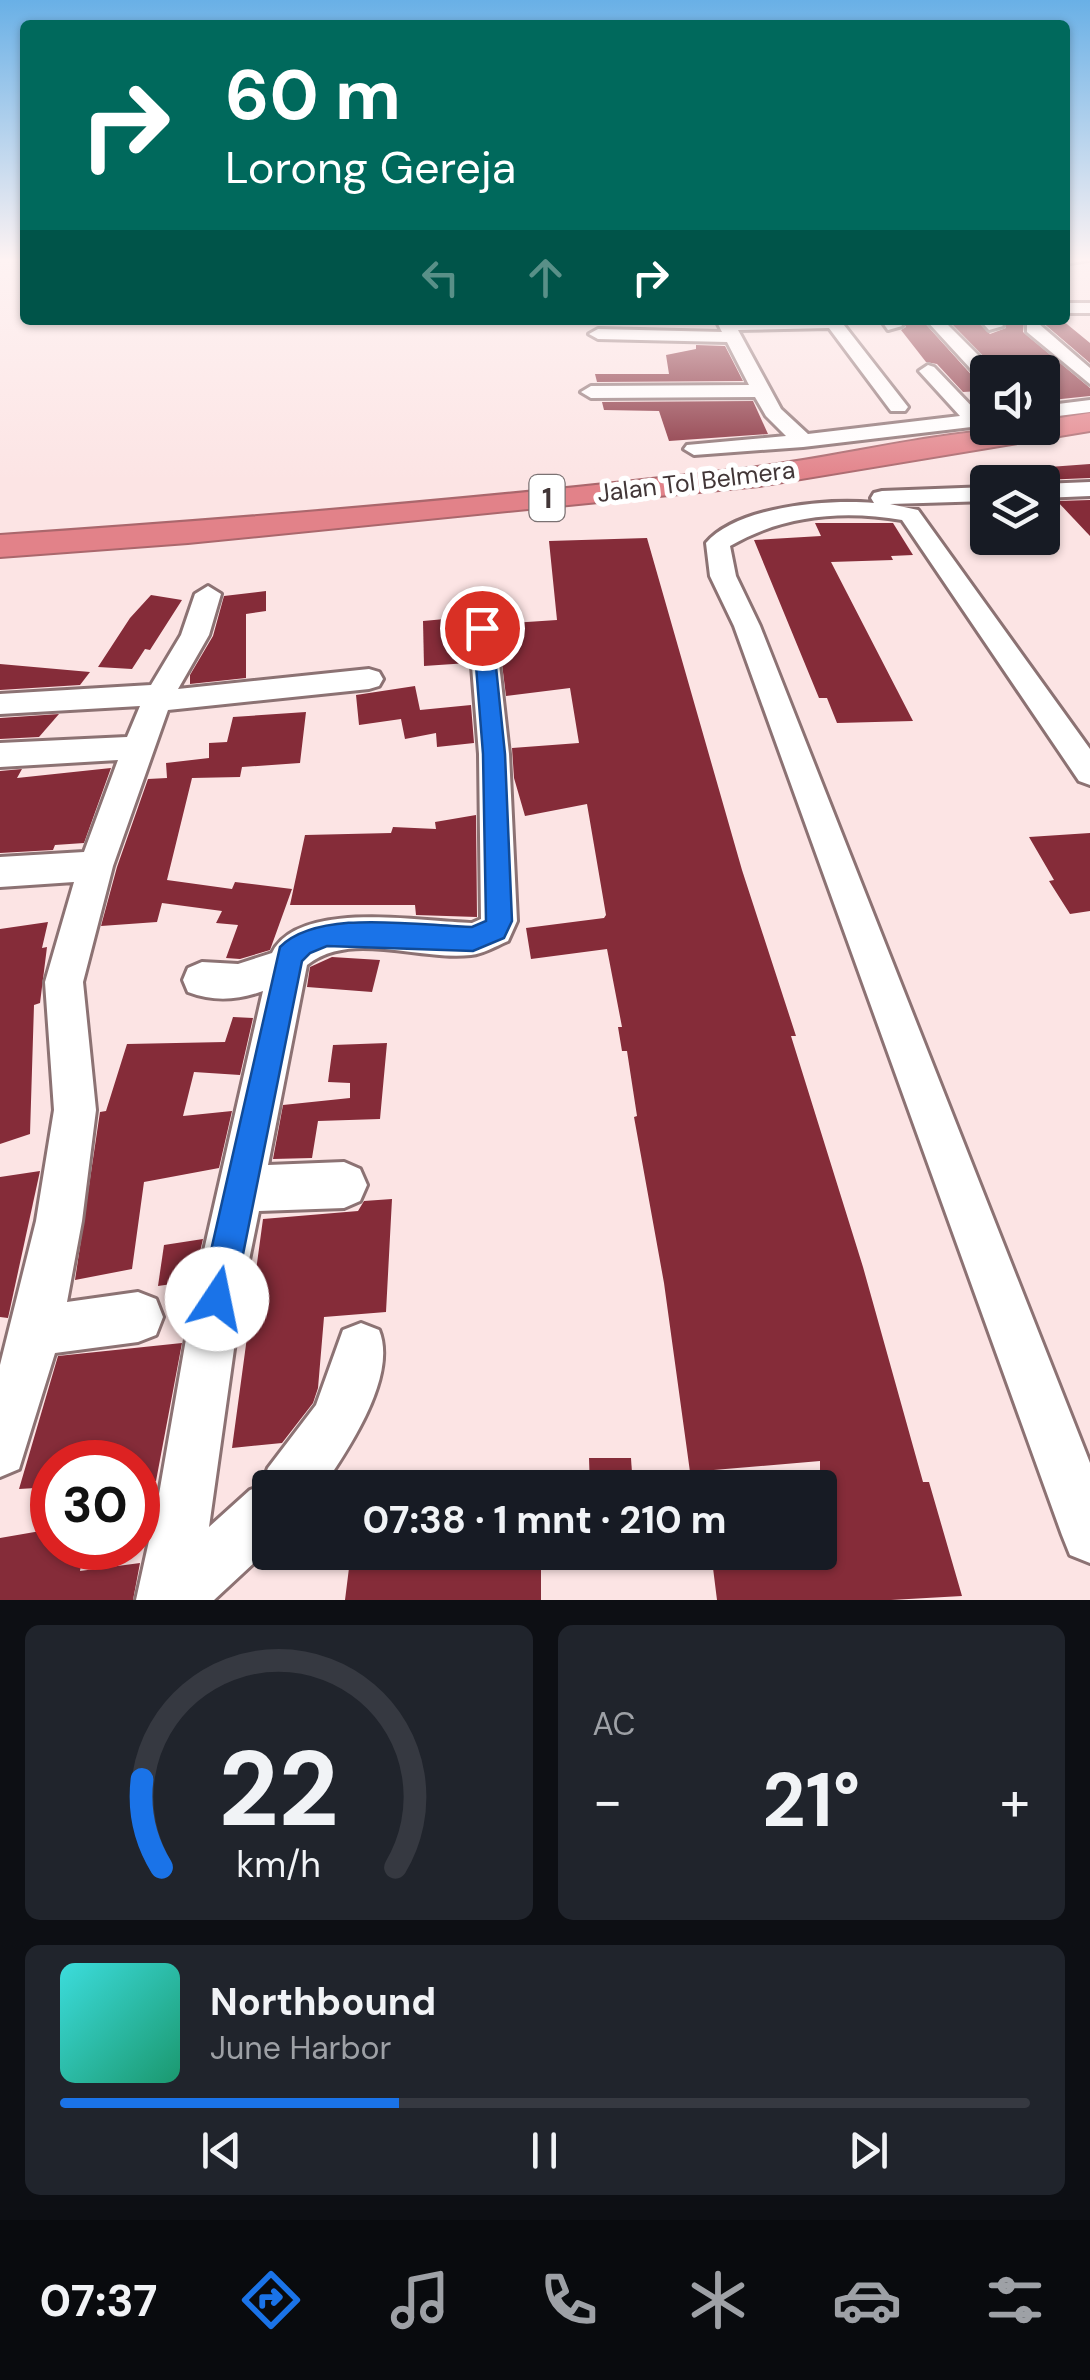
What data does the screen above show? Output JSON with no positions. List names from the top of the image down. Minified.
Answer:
{"streets":{"highway":["Jalan Tol Belmera","1"]},"page":{"turn":["60 m","Lorong Gereja"],"limit":"30","trip":"07:38 · 1 mnt · 210 m","tile":"AC","heat":["−","21°","+"],"song":["Northbound","June Harbor"],"tabs":"07:37","gauge":["22","km/h"]}}
